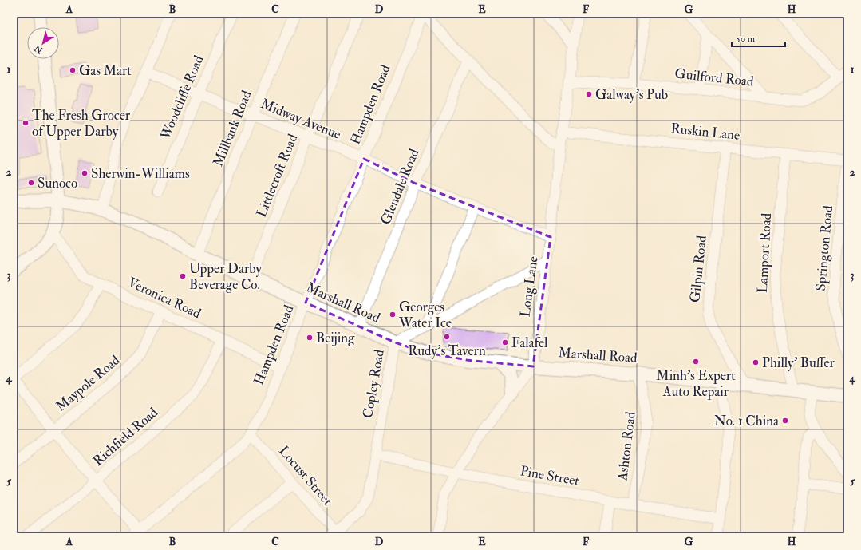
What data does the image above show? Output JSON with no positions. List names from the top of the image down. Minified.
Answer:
{"streets":{"main road":["Marshall Road"],"street":["Guilford Road","Woodcliffe Road","Hampden Road","Midway Avenue","Millbank Road","Ruskin Lane","Littlecroft Road","Glendale Road","Springton Road","Lamport Road","Gilpin Road","Long Lane","Veronica Road","Maypole Road","Copley Road","Richfield Road","Ashton Road","Locust Street","Pine Street"]},"crossings":[["Guilford Road","Long Lane"],["Woodcliffe Road","Midway Avenue"],["Hampden Road","Midway Avenue"],["Hampden Road","Veronica Road"],["Hampden Road","Marshall Road"],["Hampden Road","Locust Street"],["Midway Avenue","Millbank Road"],["Midway Avenue","Littlecroft Road"],["Midway Avenue","Glendale Road"],["Midway Avenue","Long Lane"],["Millbank Road","Marshall Road"],["Ruskin Lane","Springton Road"],["Ruskin Lane","Lamport Road"],["Ruskin Lane","Gilpin Road"],["Ruskin Lane","Long Lane"],["Littlecroft Road","Marshall Road"],["Glendale Road","Marshall Road"],["Lamport Road","Marshall Road"],["Gilpin Road","Marshall Road"],["Long Lane","Marshall Road"],["Long Lane","Copley Road"],["Long Lane","Pine Street"],["Veronica Road","Maypole Road"],["Veronica Road","Richfield Road"],["Marshall Road","Copley Road"],["Marshall Road","Ashton Road"],["Copley Road","Locust Street"],["Copley Road","Pine Street"],["Ashton Road","Pine Street"]],"places":["Gas Mart","Galway's Pub","The Fresh Grocer of Upper Darby","Sherwin-Williams","Sunoco","Upper Darby Beverage Co.","Georges Water Ice","Rudy's Tavern","Beijing","Falafel","Minh's Expert Auto Repair","Philly' Buffer","No. 1 China"],"scale_bar":"50 m","north":"bottom left","grid":{"columns":["A","B","C","D","E","F","G","H"],"rows":["1","2","3","4","5"]}}
